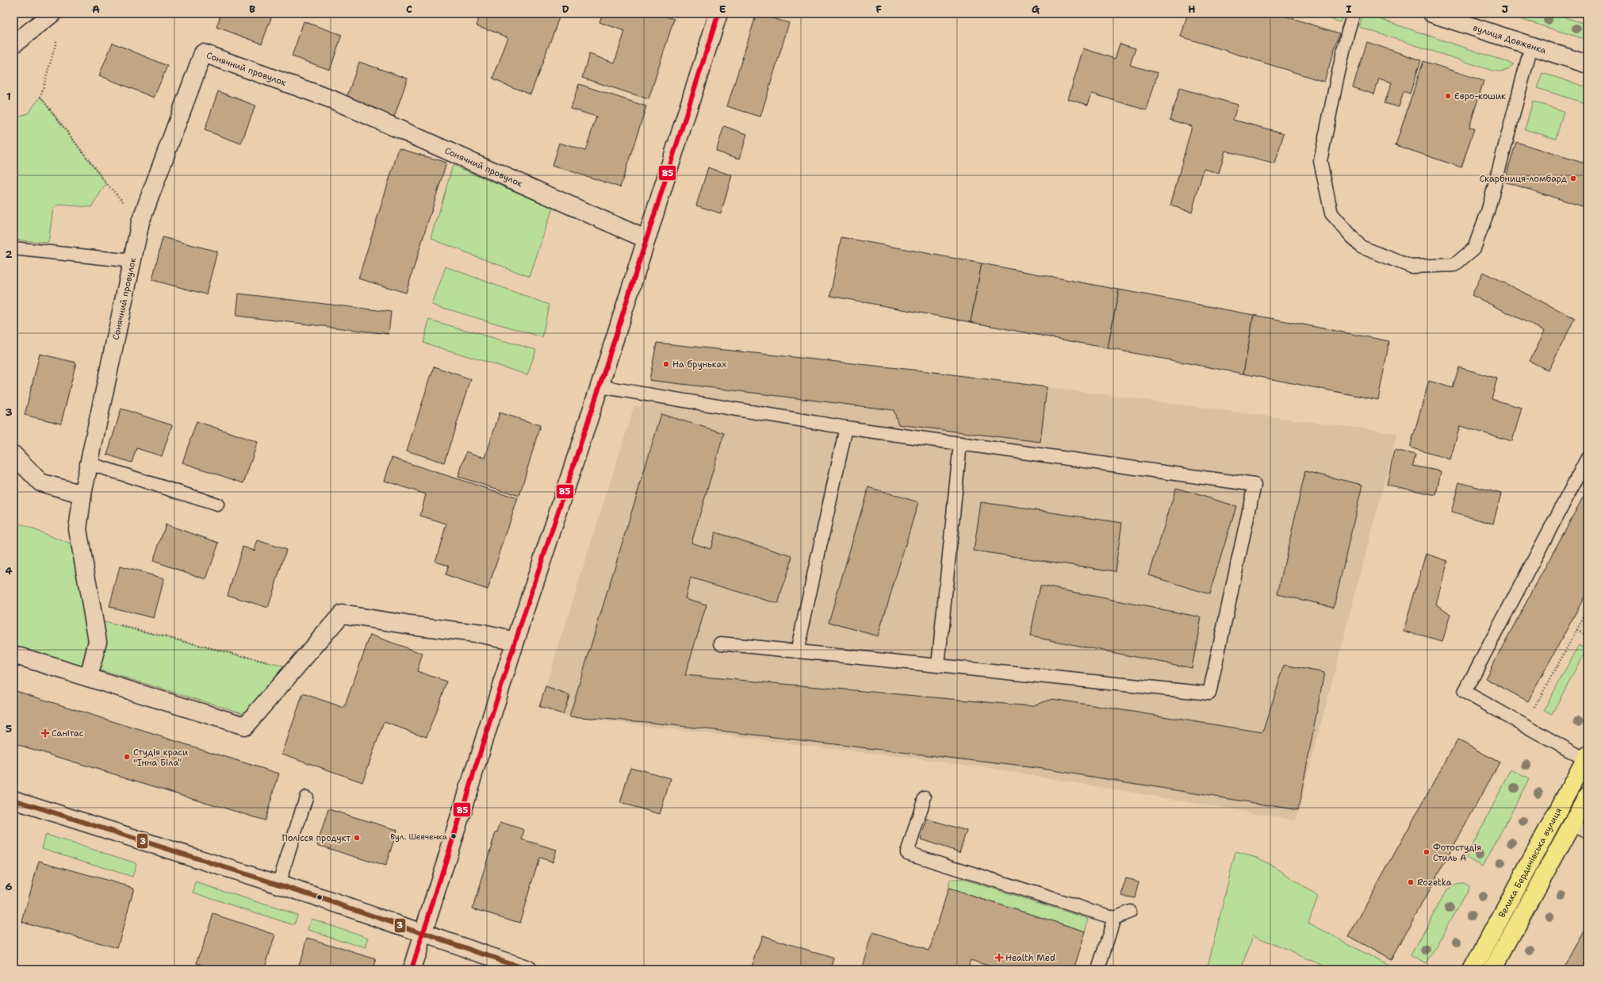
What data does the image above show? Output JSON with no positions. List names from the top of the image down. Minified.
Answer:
{"streets":{"highway":["Велика Бердичівська вулиця"],"street":["вулиця Довженка","Сонячний провулок"]},"places":{"other":["Євро-кошик","Скарбниця-ломбард","На бруньках","Студія краси \"Інна Біла\"","Вул. Шевченка","Полісся продукт","Фотостудія Стиль А","Rozetka"],"health":["Санітас","Health Med"]},"lines":["transit line 85","transit line 3"],"grid":{"columns":["A","B","C","D","E","F","G","H","I","J"],"rows":["1","2","3","4","5","6"]}}
